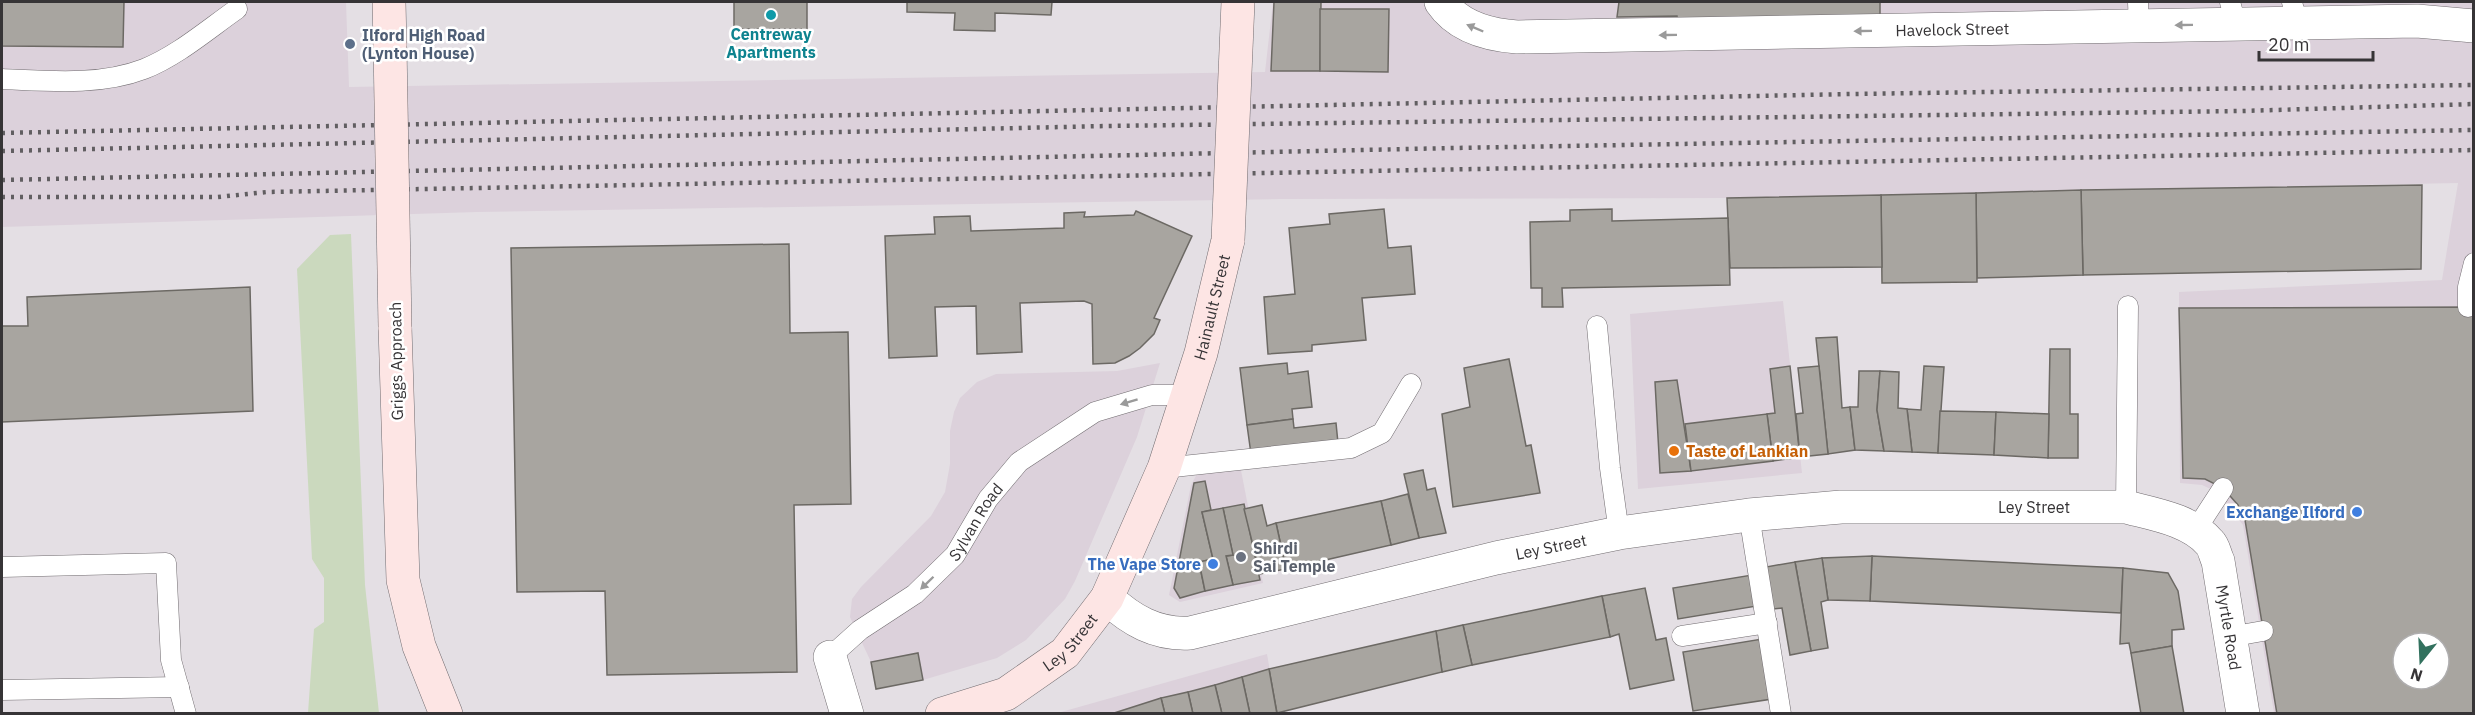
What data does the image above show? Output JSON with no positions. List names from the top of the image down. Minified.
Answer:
{"streets":{"street":["Havelock Street","Hainault Street","Griggs Approach","Ley Street","Sylvan Road","Myrtle Road"]},"crossings":[["Hainault Street","Ley Street"],["Hainault Street","Sylvan Road"],["Ley Street","Myrtle Road"]],"one_way":["Havelock Street","Sylvan Road"],"places":["Centreway Apartments","Ilford High Road (Lynton House)","Taste of Lankian","Exchange Ilford","Shirdi Sai Temple","The Vape Store"],"scale_bar":"20 m","north":"bottom"}
